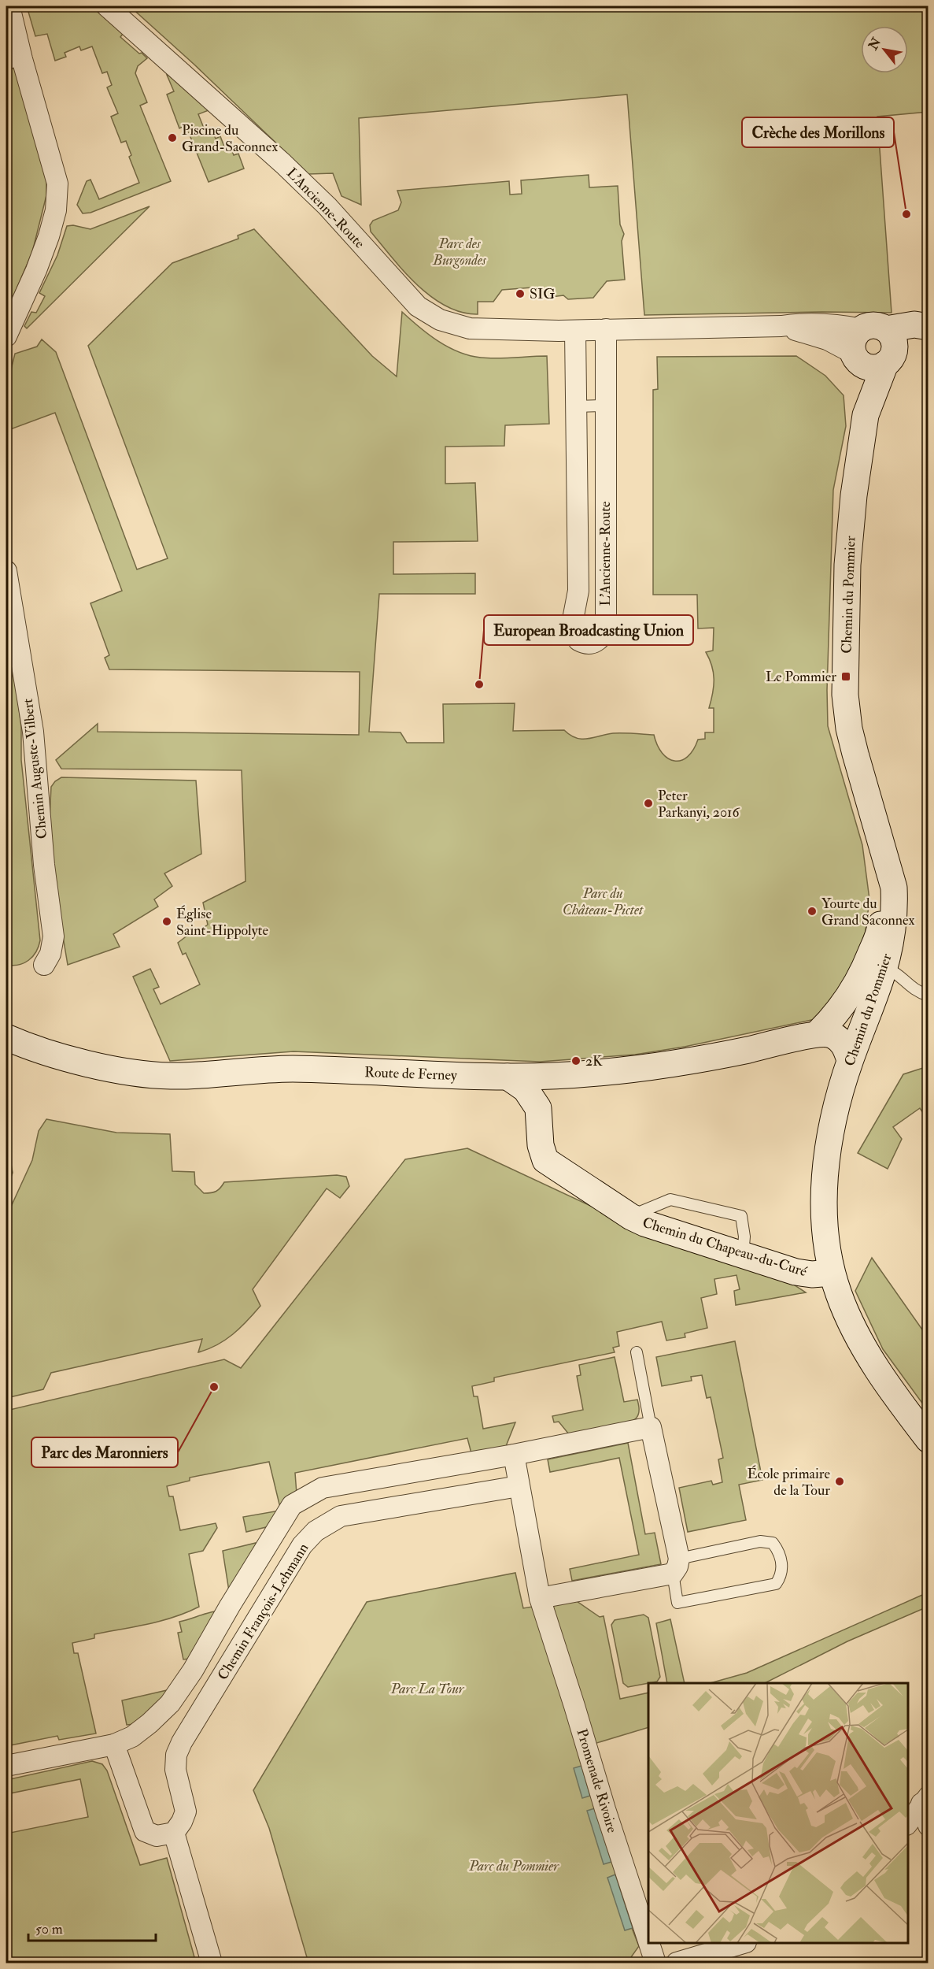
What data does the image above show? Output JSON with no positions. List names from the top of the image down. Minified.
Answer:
{"streets":{"street":["L'Ancienne-Route","Chemin du Pommier","Chemin Auguste-Vilbert","Route de Ferney","Chemin du Chapeau-du-Curé","Chemin François-Lehmann","Promenade Rivoire"]},"crossings":[["L'Ancienne-Route","Chemin du Pommier"],["Chemin du Pommier","Chemin du Chapeau-du-Curé"]],"parks":["Parc des Burgondes","Parc du Château-Pictet","Parc La Tour","Parc du Pommier"],"places":{"other":["Piscine du Grand-Saconnex","Crèche des Morillons","SIG","European Broadcasting Union","Peter Parkanyi, 2016","Yourte du Grand Saconnex","Église Saint-Hippolyte","2K","Parc des Maronniers","École primaire de la Tour"],"transit":["Le Pommier"]},"scale_bar":"50 m","north":"top left"}
